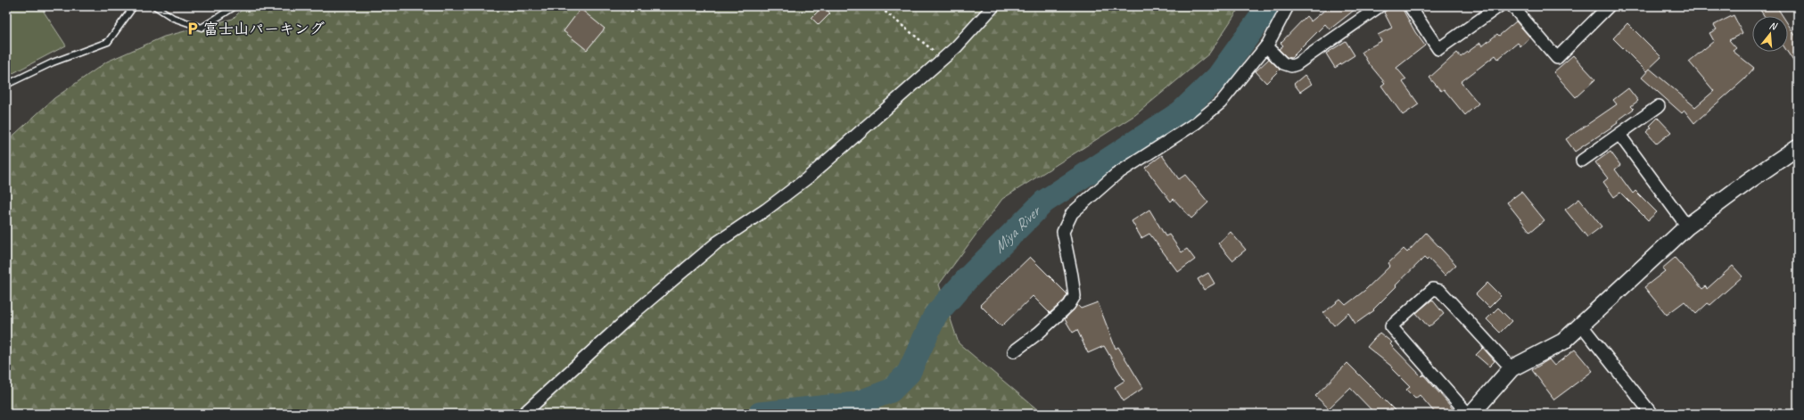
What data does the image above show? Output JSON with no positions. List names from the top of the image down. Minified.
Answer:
{"water":["Miya River"],"places":{"parking":["富士山パーキング"]},"north":"top"}
